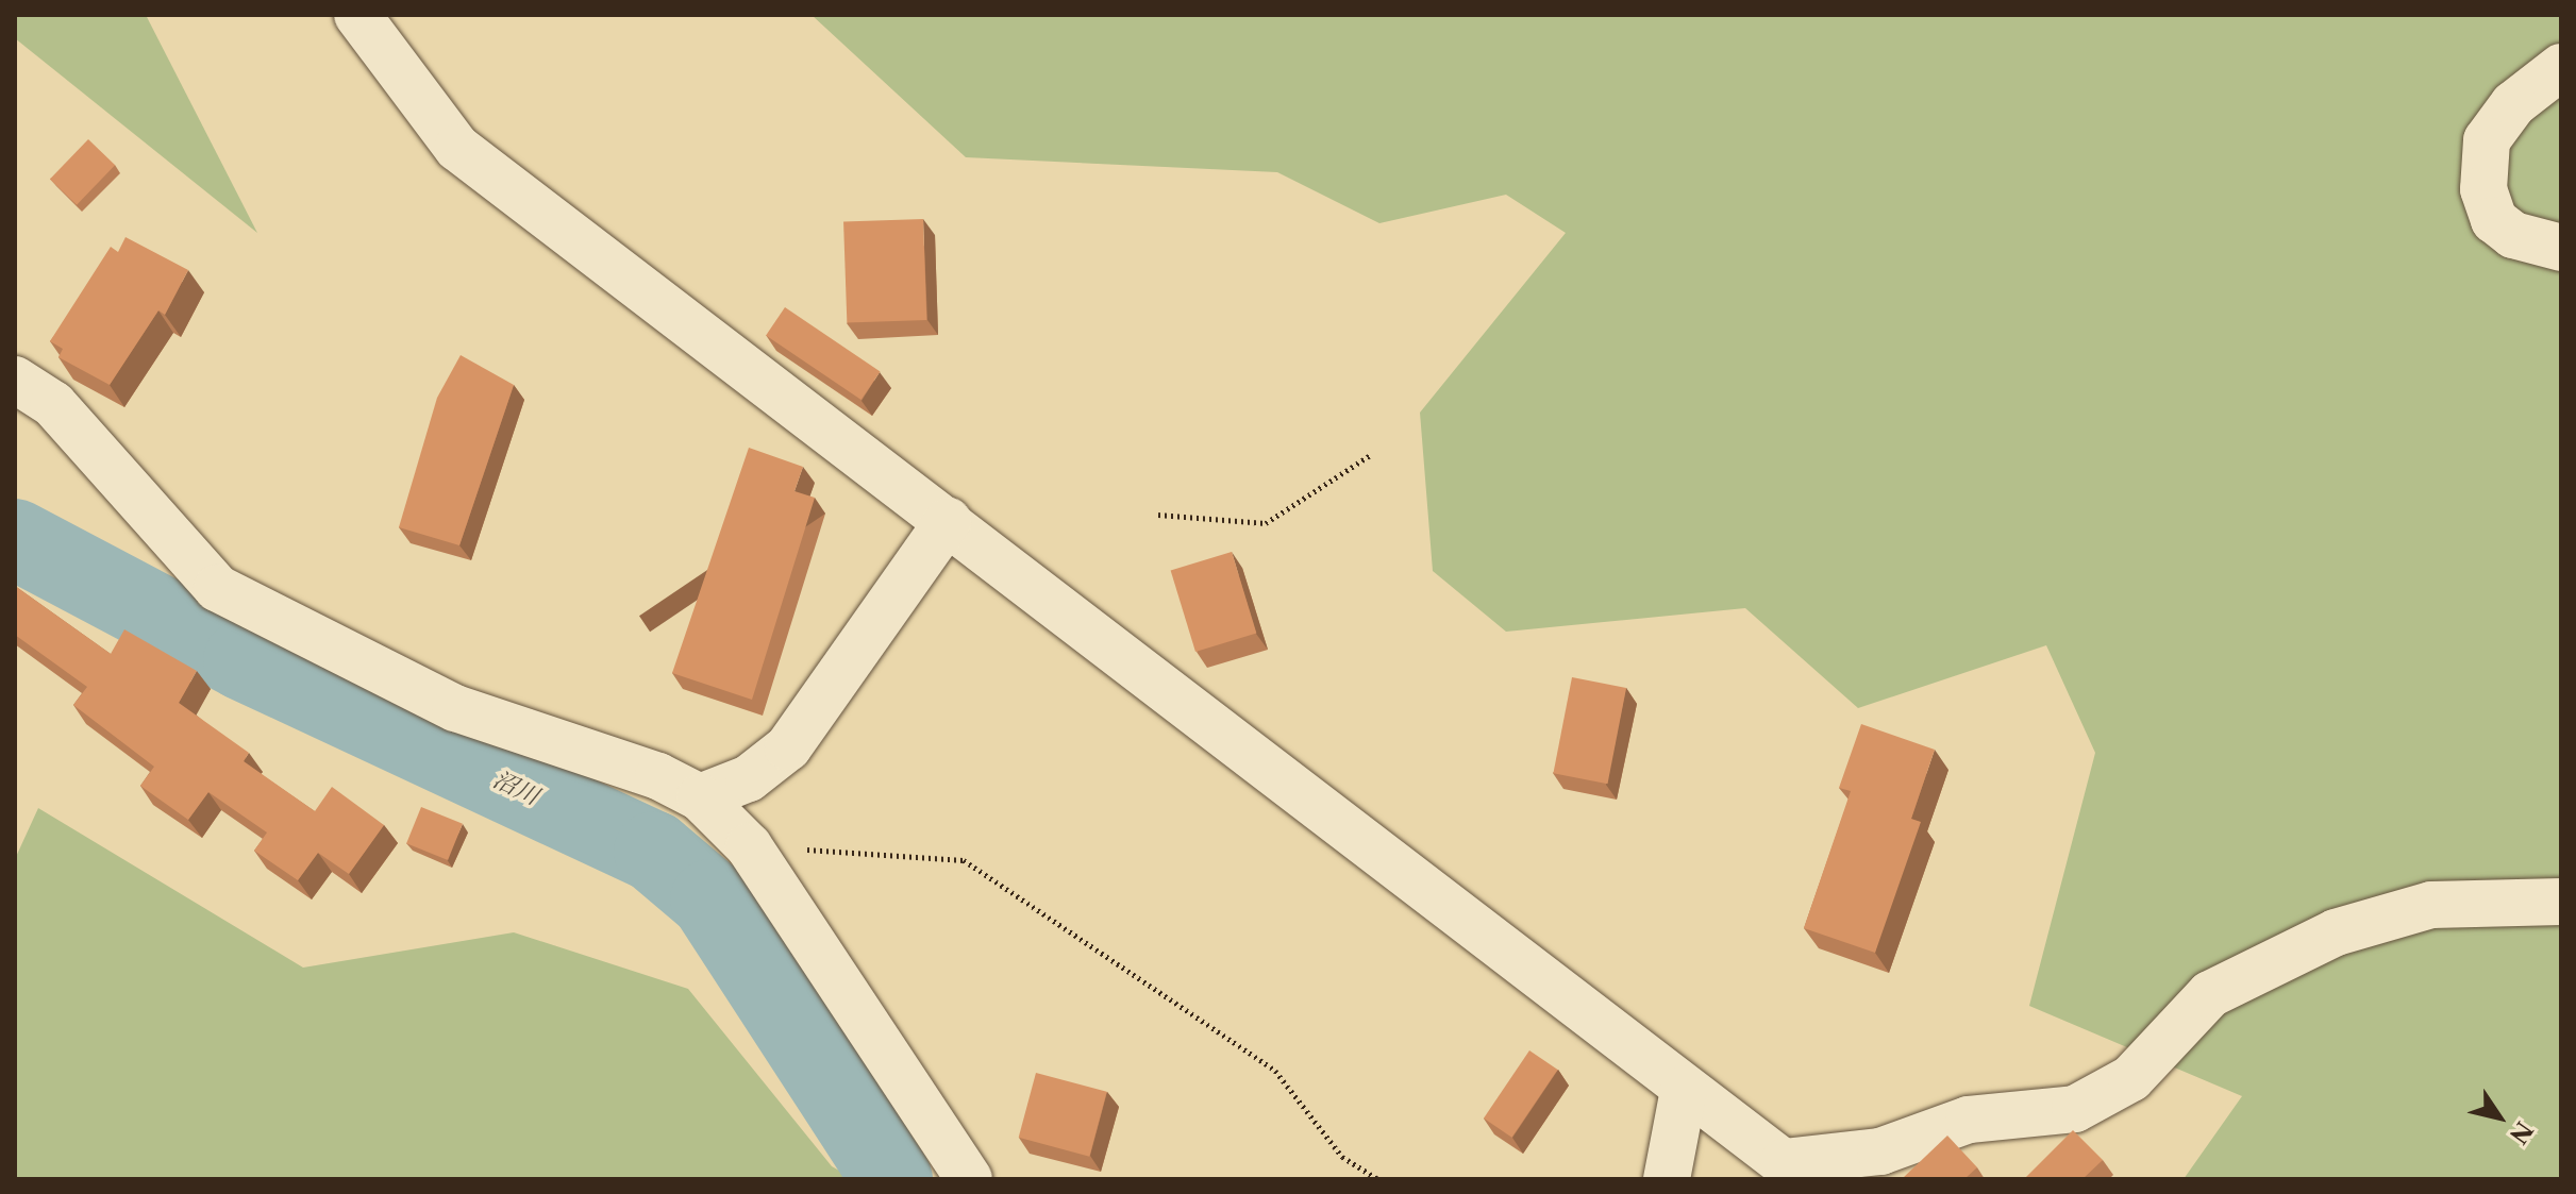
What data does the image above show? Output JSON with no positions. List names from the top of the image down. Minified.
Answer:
{"water":["沼川"],"north":"bottom right"}
